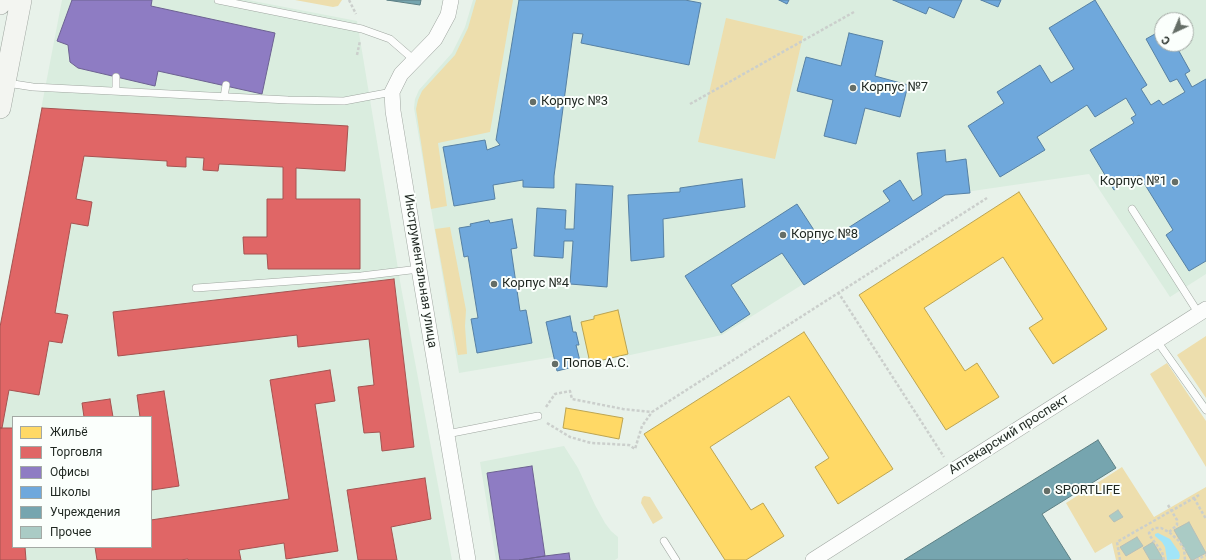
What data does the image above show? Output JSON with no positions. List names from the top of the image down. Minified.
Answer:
{"streets":{"street":["Инструментальная улица","Аптекарский проспект"]},"places":["Корпус №7","Корпус №3","Корпус №1","Корпус №8","Корпус №4","Попов А.С.","SPORTLIFE"],"legend":["Жильё","Торговля","Офисы","Школы","Учреждения","Прочее"],"north":"bottom left"}
